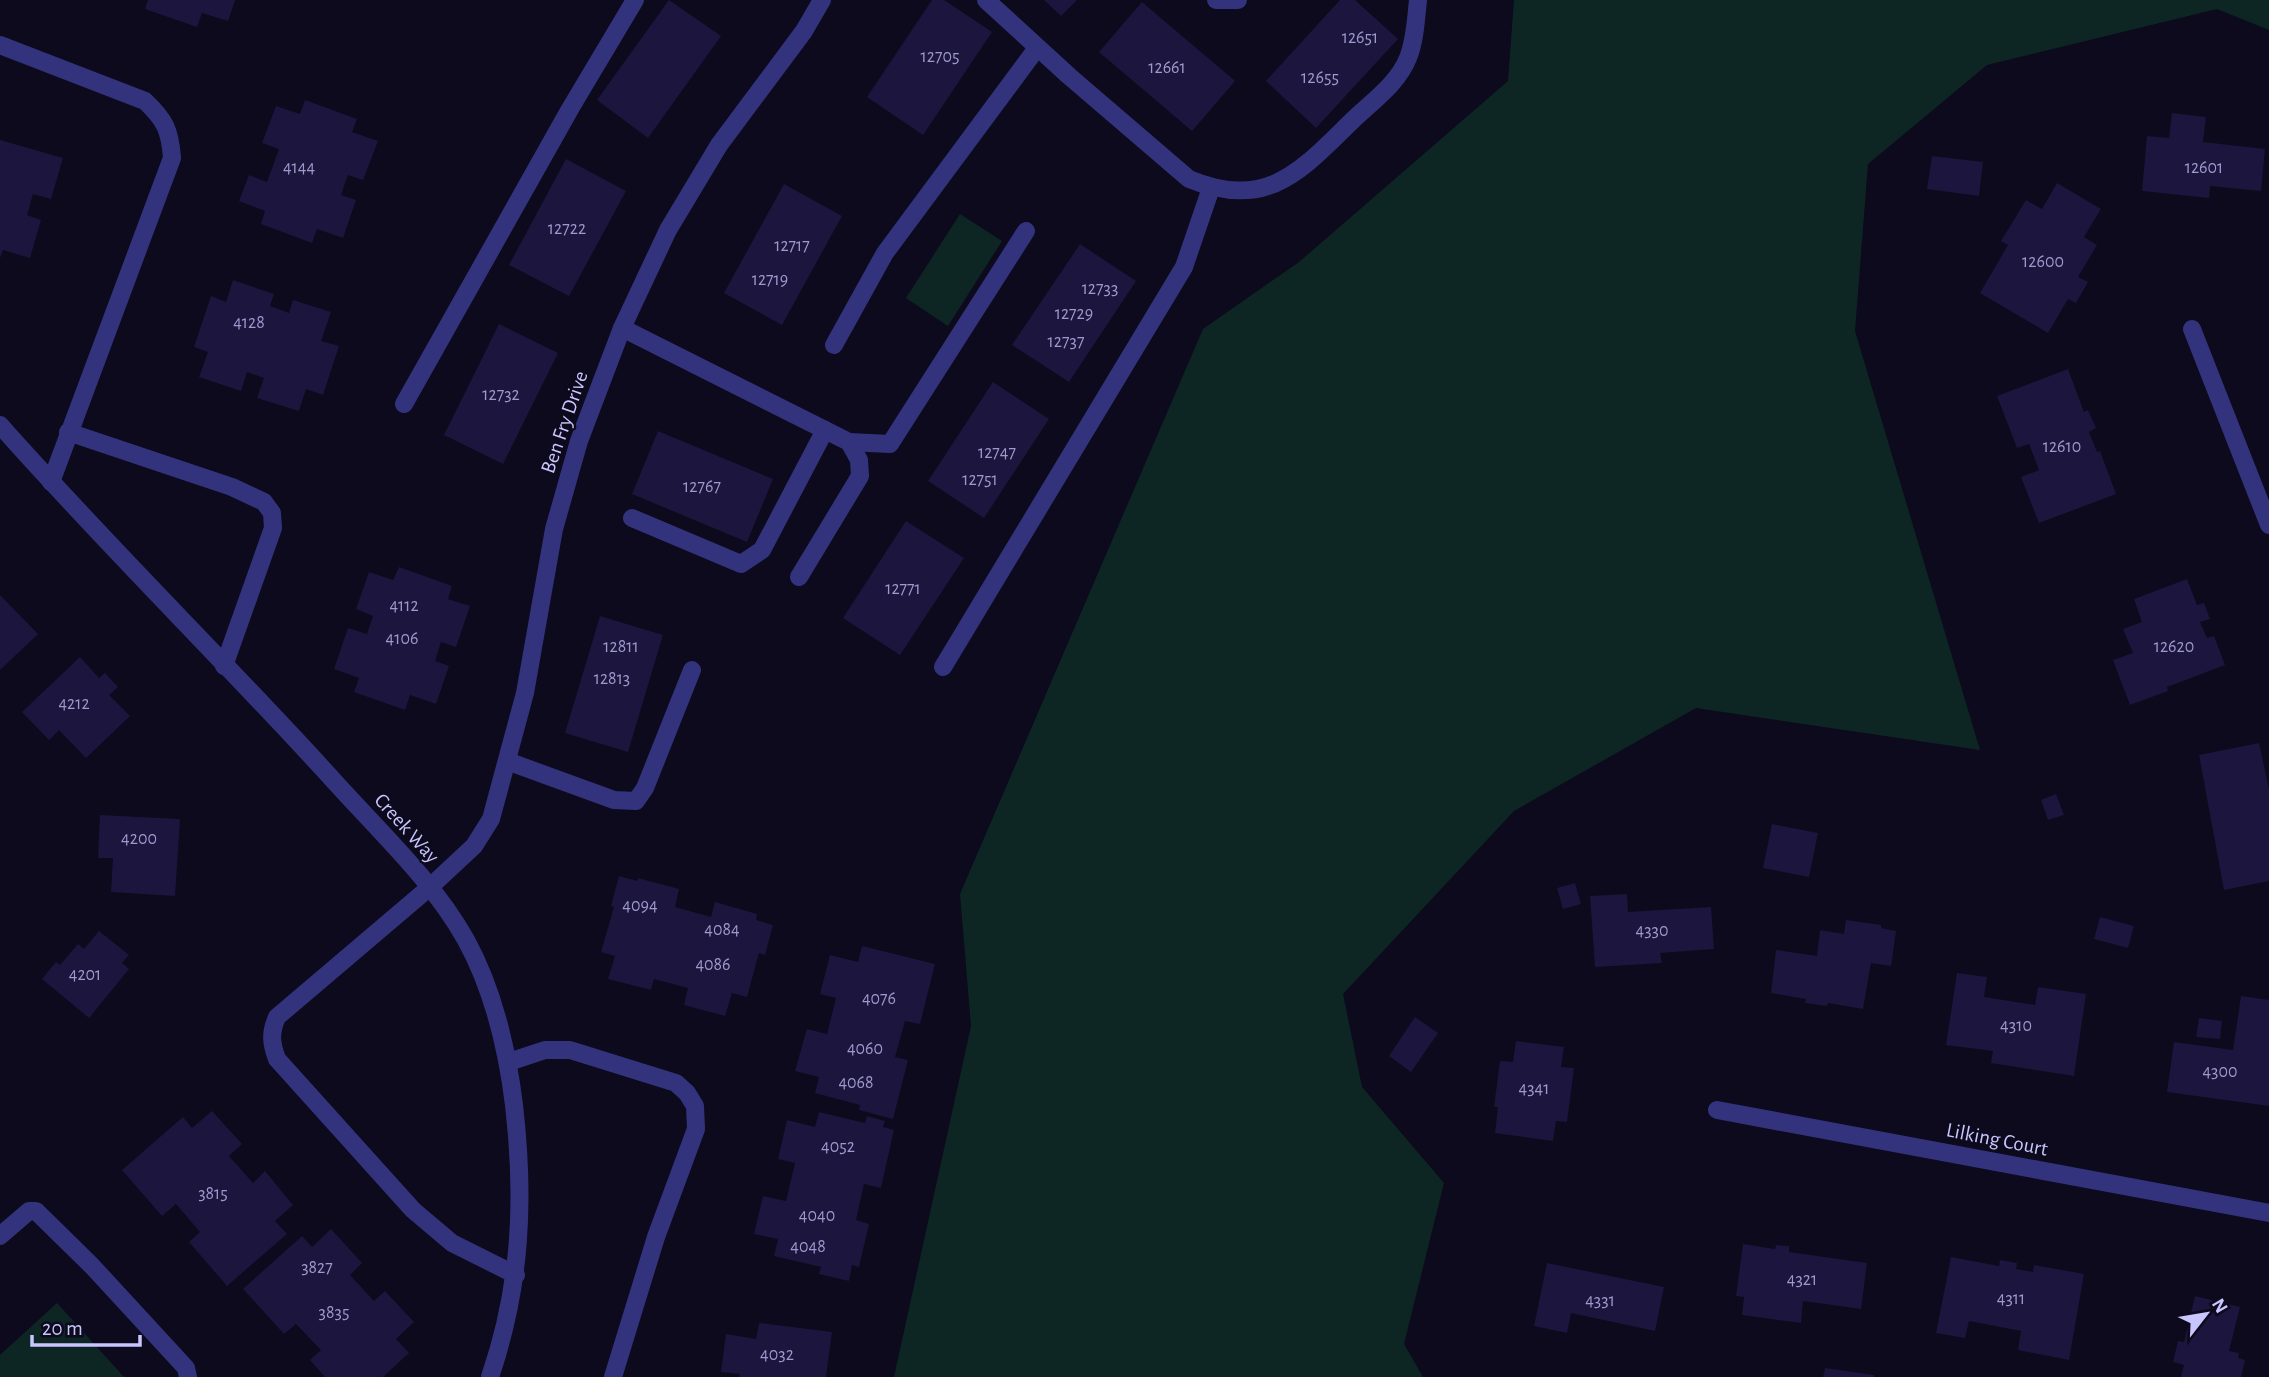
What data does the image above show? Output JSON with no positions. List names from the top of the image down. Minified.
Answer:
{"streets":{"street":["Ben Fry Drive","Creek Way","Lilking Court"]},"crossings":[["Ben Fry Drive","Creek Way"]],"house_numbers":["12651","12705","12661","12655","4144","12601","12722","12717","12600","12719","12733","12729","4128","12737","12732","12610","12747","12751","12767","12771","4112","4106","12811","12620","12813","4212","4200","4094","4084","4330","4086","4201","4076","4310","4060","4300","4068","4341","4052","3815","4040","4048","3827","4321","4311","4331","3835","4032"],"scale_bar":"20 m","north":"top right"}
